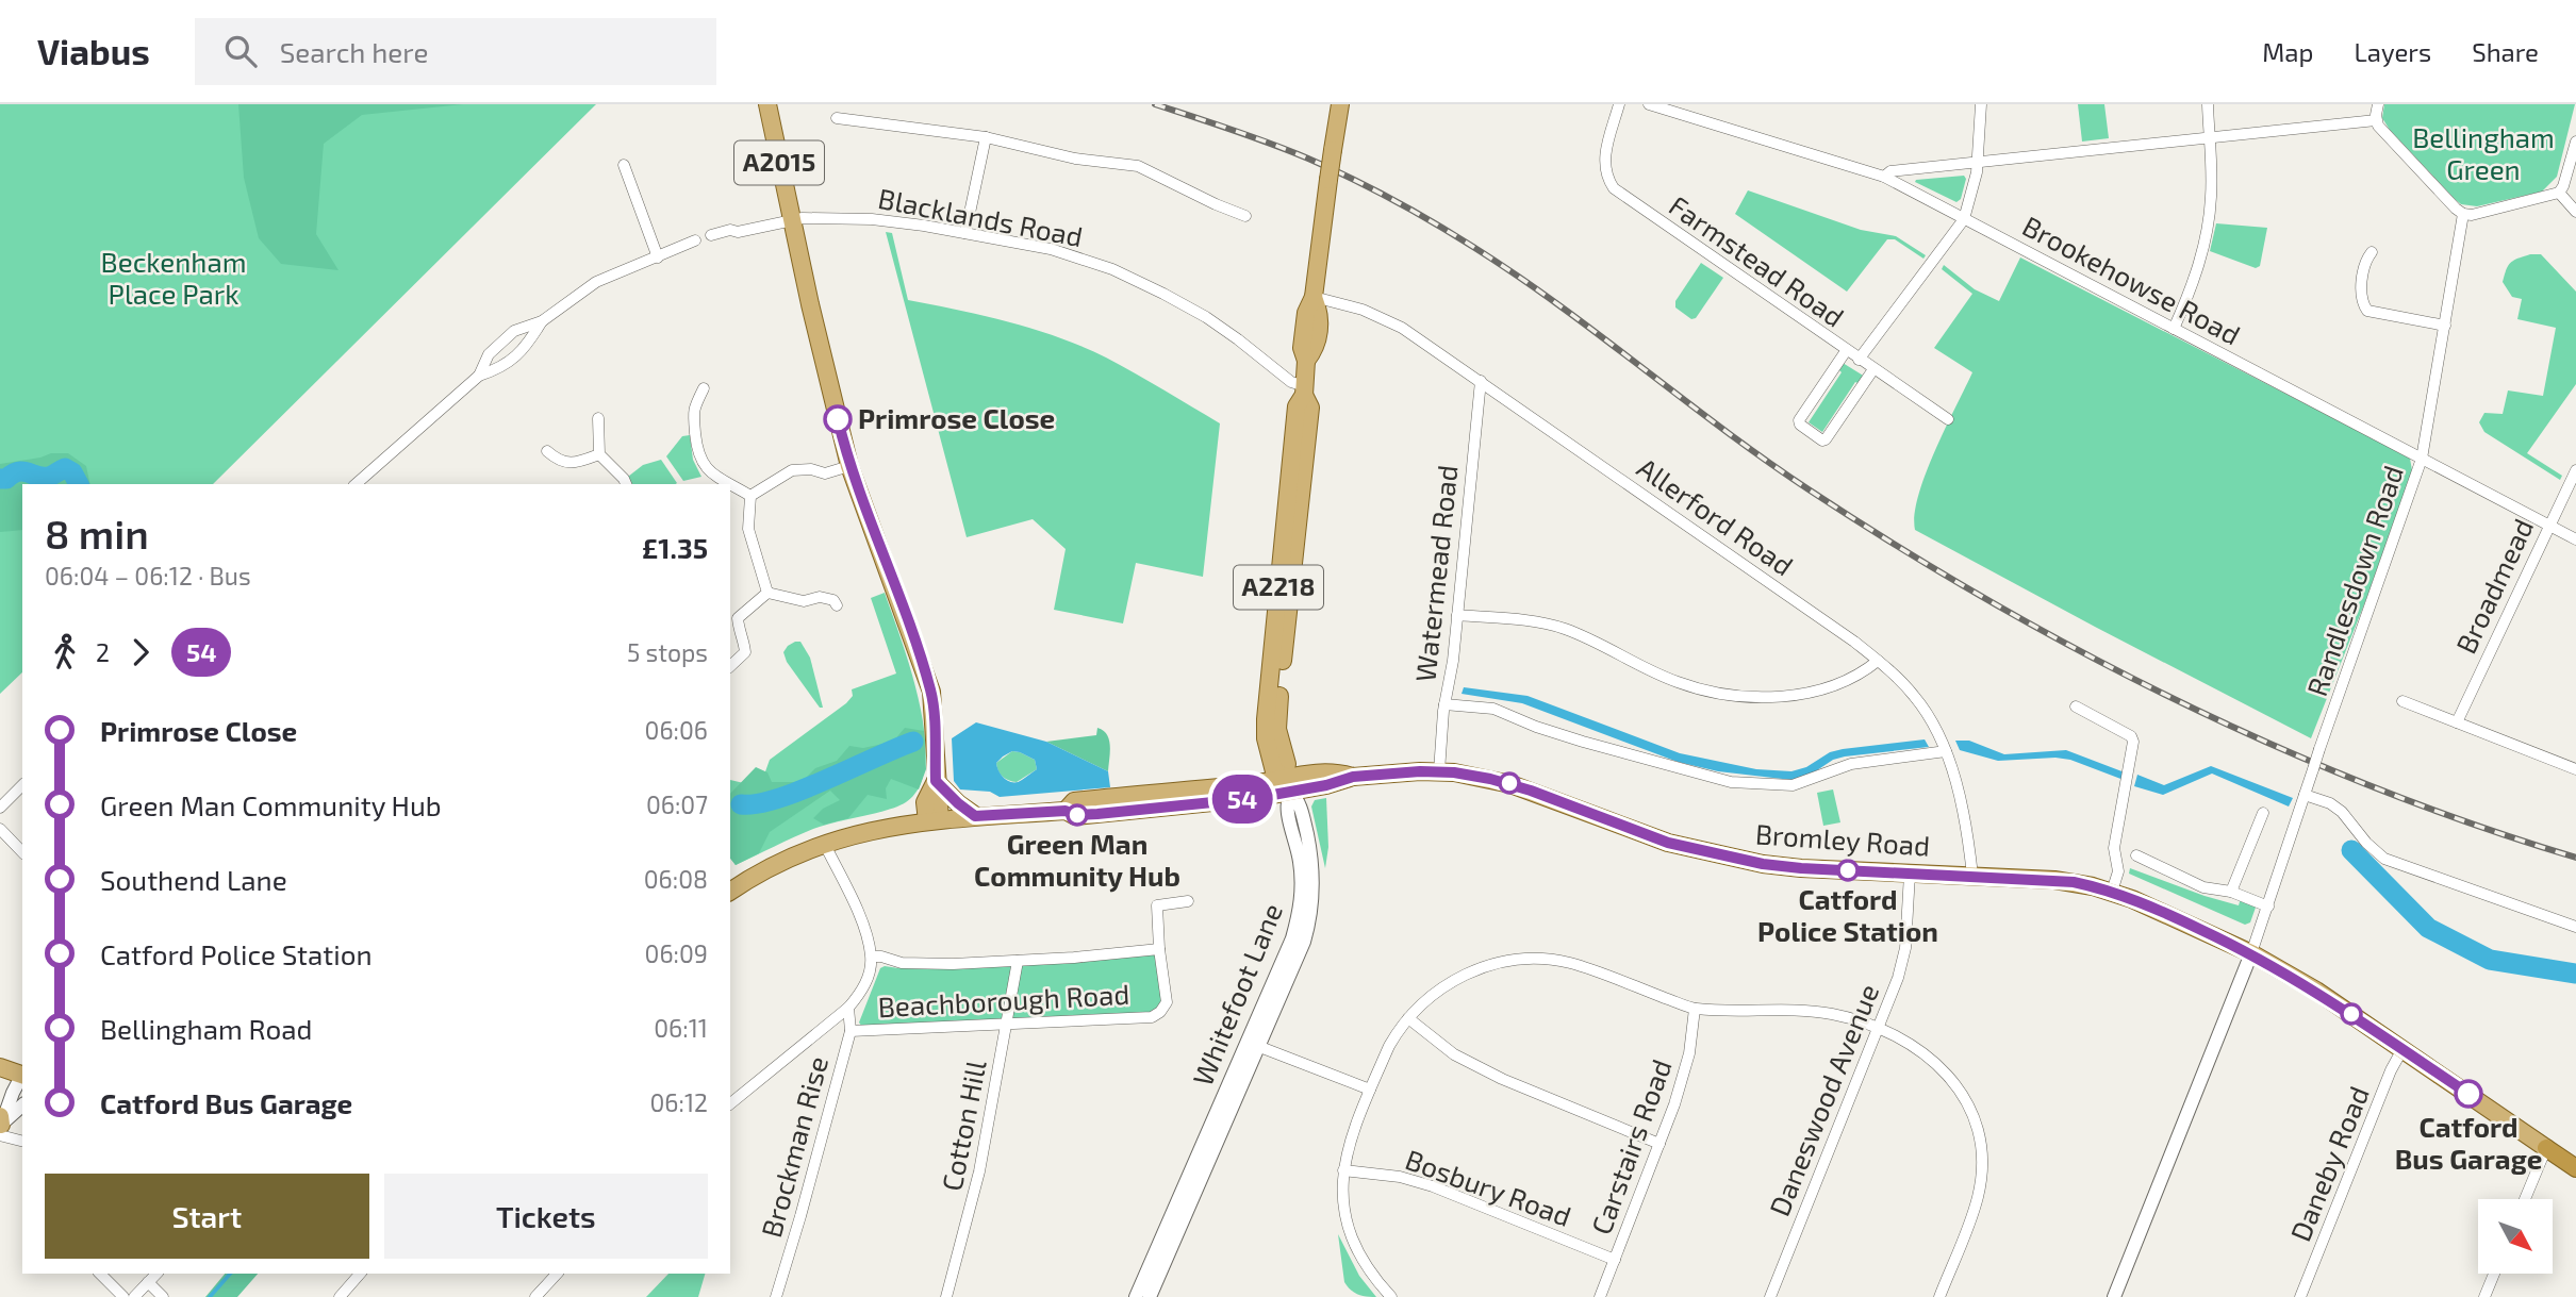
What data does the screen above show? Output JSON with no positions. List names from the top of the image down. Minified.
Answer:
{"streets":{"highway":["Bromley Road"],"main road":["A2015","A2218"],"street":["Blacklands Road","Farmstead Road","Brookehowse Road","Allerford Road","Watermead Road","Randlesdown Road","Broadmead","Whitefoot Lane","Beachborough Road","Daneswood Avenue","Cotton Hill","Brockman Rise","Carstairs Road","Daneby Road","Bosbury Road"]},"crossings":[["A2015","Blacklands Road"],["A2015","Bromley Road"],["Blacklands Road","A2218"],["Brookehowse Road","Randlesdown Road"],["Brookehowse Road","Broadmead"],["Allerford Road","Watermead Road"],["Allerford Road","A2218"],["Allerford Road","Bromley Road"],["Watermead Road","Bromley Road"],["Randlesdown Road","Bromley Road"],["A2218","Bromley Road"],["A2218","Whitefoot Lane"],["Bromley Road","Whitefoot Lane"],["Bromley Road","Daneswood Avenue"],["Bromley Road","Daneby Road"],["Beachborough Road","Cotton Hill"],["Beachborough Road","Brockman Rise"],["Carstairs Road","Bosbury Road"]],"parks":["Bellingham Green","Beckenham Place Park"],"places":["Primrose Close","Green Man Community Hub","Catford Police Station","Catford Bus Garage"],"lines":["bus line 54"],"north":"bottom right","page":{"header":"Viabus","search":"Search here","nav":["Map","Layers","Share"],"on_map":"54","heading":["8 min","06:04 – 06:12 · Bus","£1.35"],"legs":["2","54","5 stops"],"list":[{"name":"Primrose Close","value":"06:06"},{"name":"Green Man Community Hub","value":"06:07"},{"name":"Southend Lane","value":"06:08"},{"name":"Catford Police Station","value":"06:09"},{"name":"Bellingham Road","value":"06:11"},{"name":"Catford Bus Garage","value":"06:12"}],"buttons":["Start","Tickets"]}}
